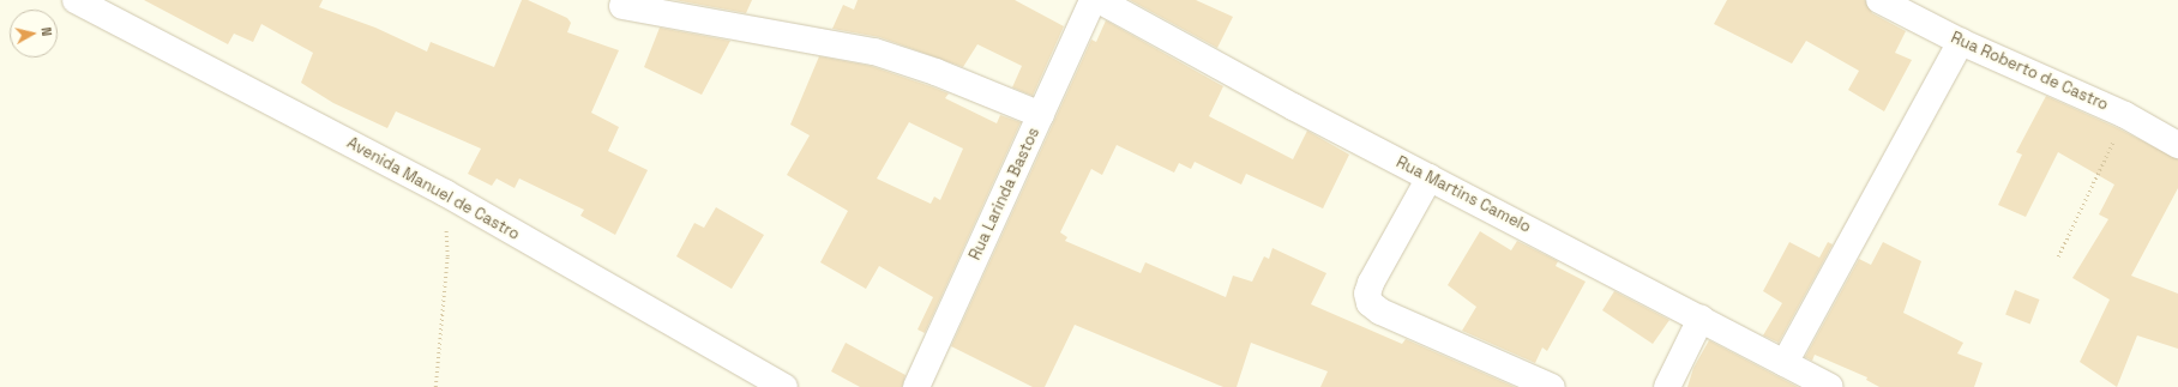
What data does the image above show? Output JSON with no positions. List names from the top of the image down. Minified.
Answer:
{"streets":{"street":["Rua Roberto de Castro","Avenida Manuel de Castro","Rua Larinda Bastos","Rua Martins Camelo"]},"north":"right"}
